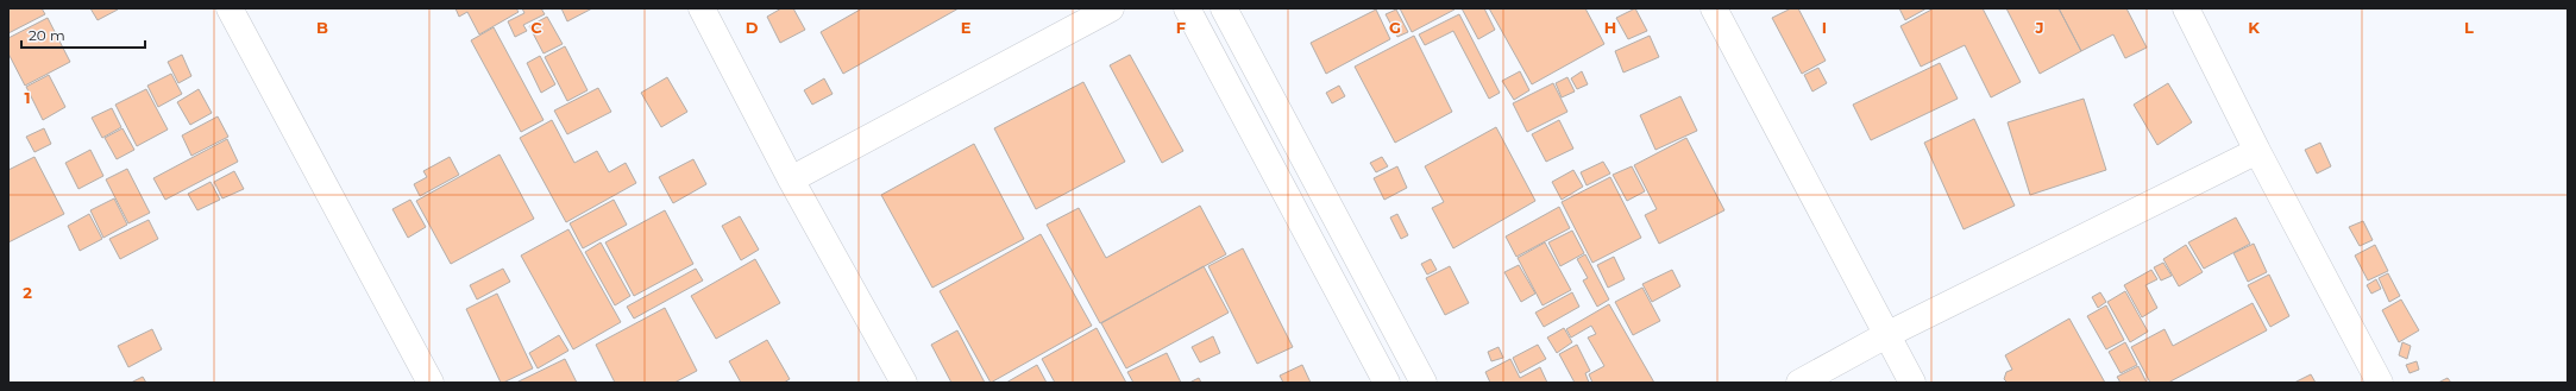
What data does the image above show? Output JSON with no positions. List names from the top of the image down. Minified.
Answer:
{"scale_bar":"20 m","grid":{"columns":["B","C","D","E","F","G","H","I","J","K","L"],"rows":["1","2"]}}
